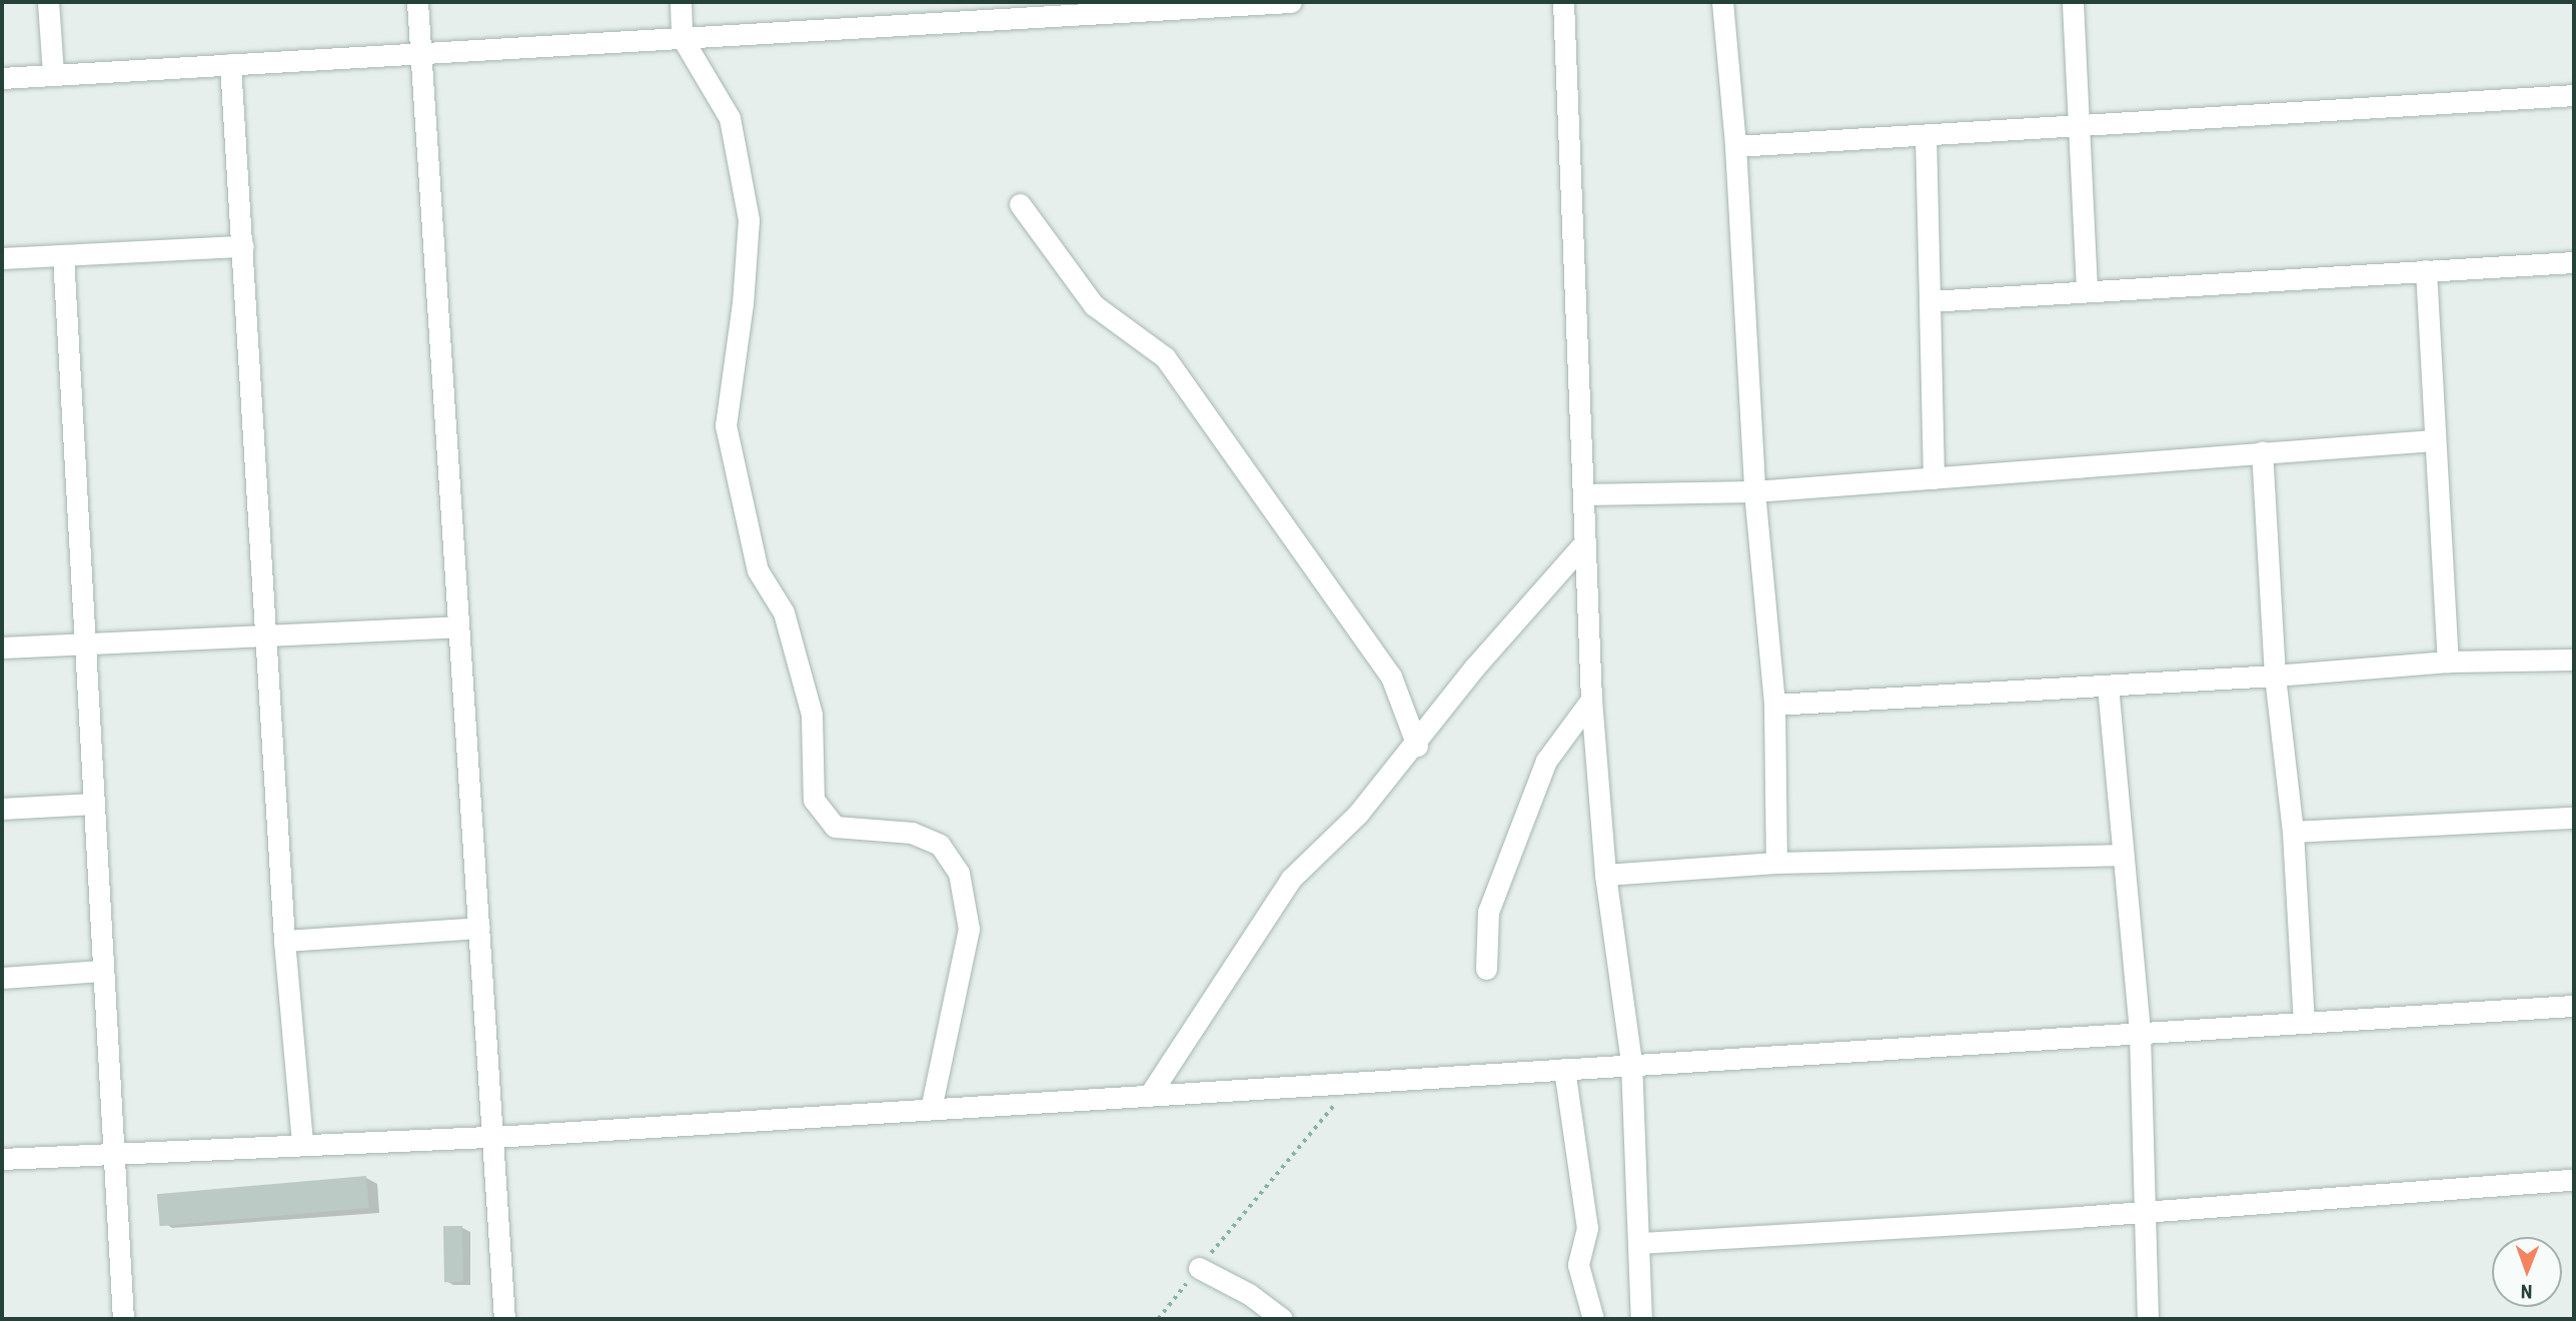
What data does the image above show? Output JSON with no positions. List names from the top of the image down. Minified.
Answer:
{"north":"bottom"}
